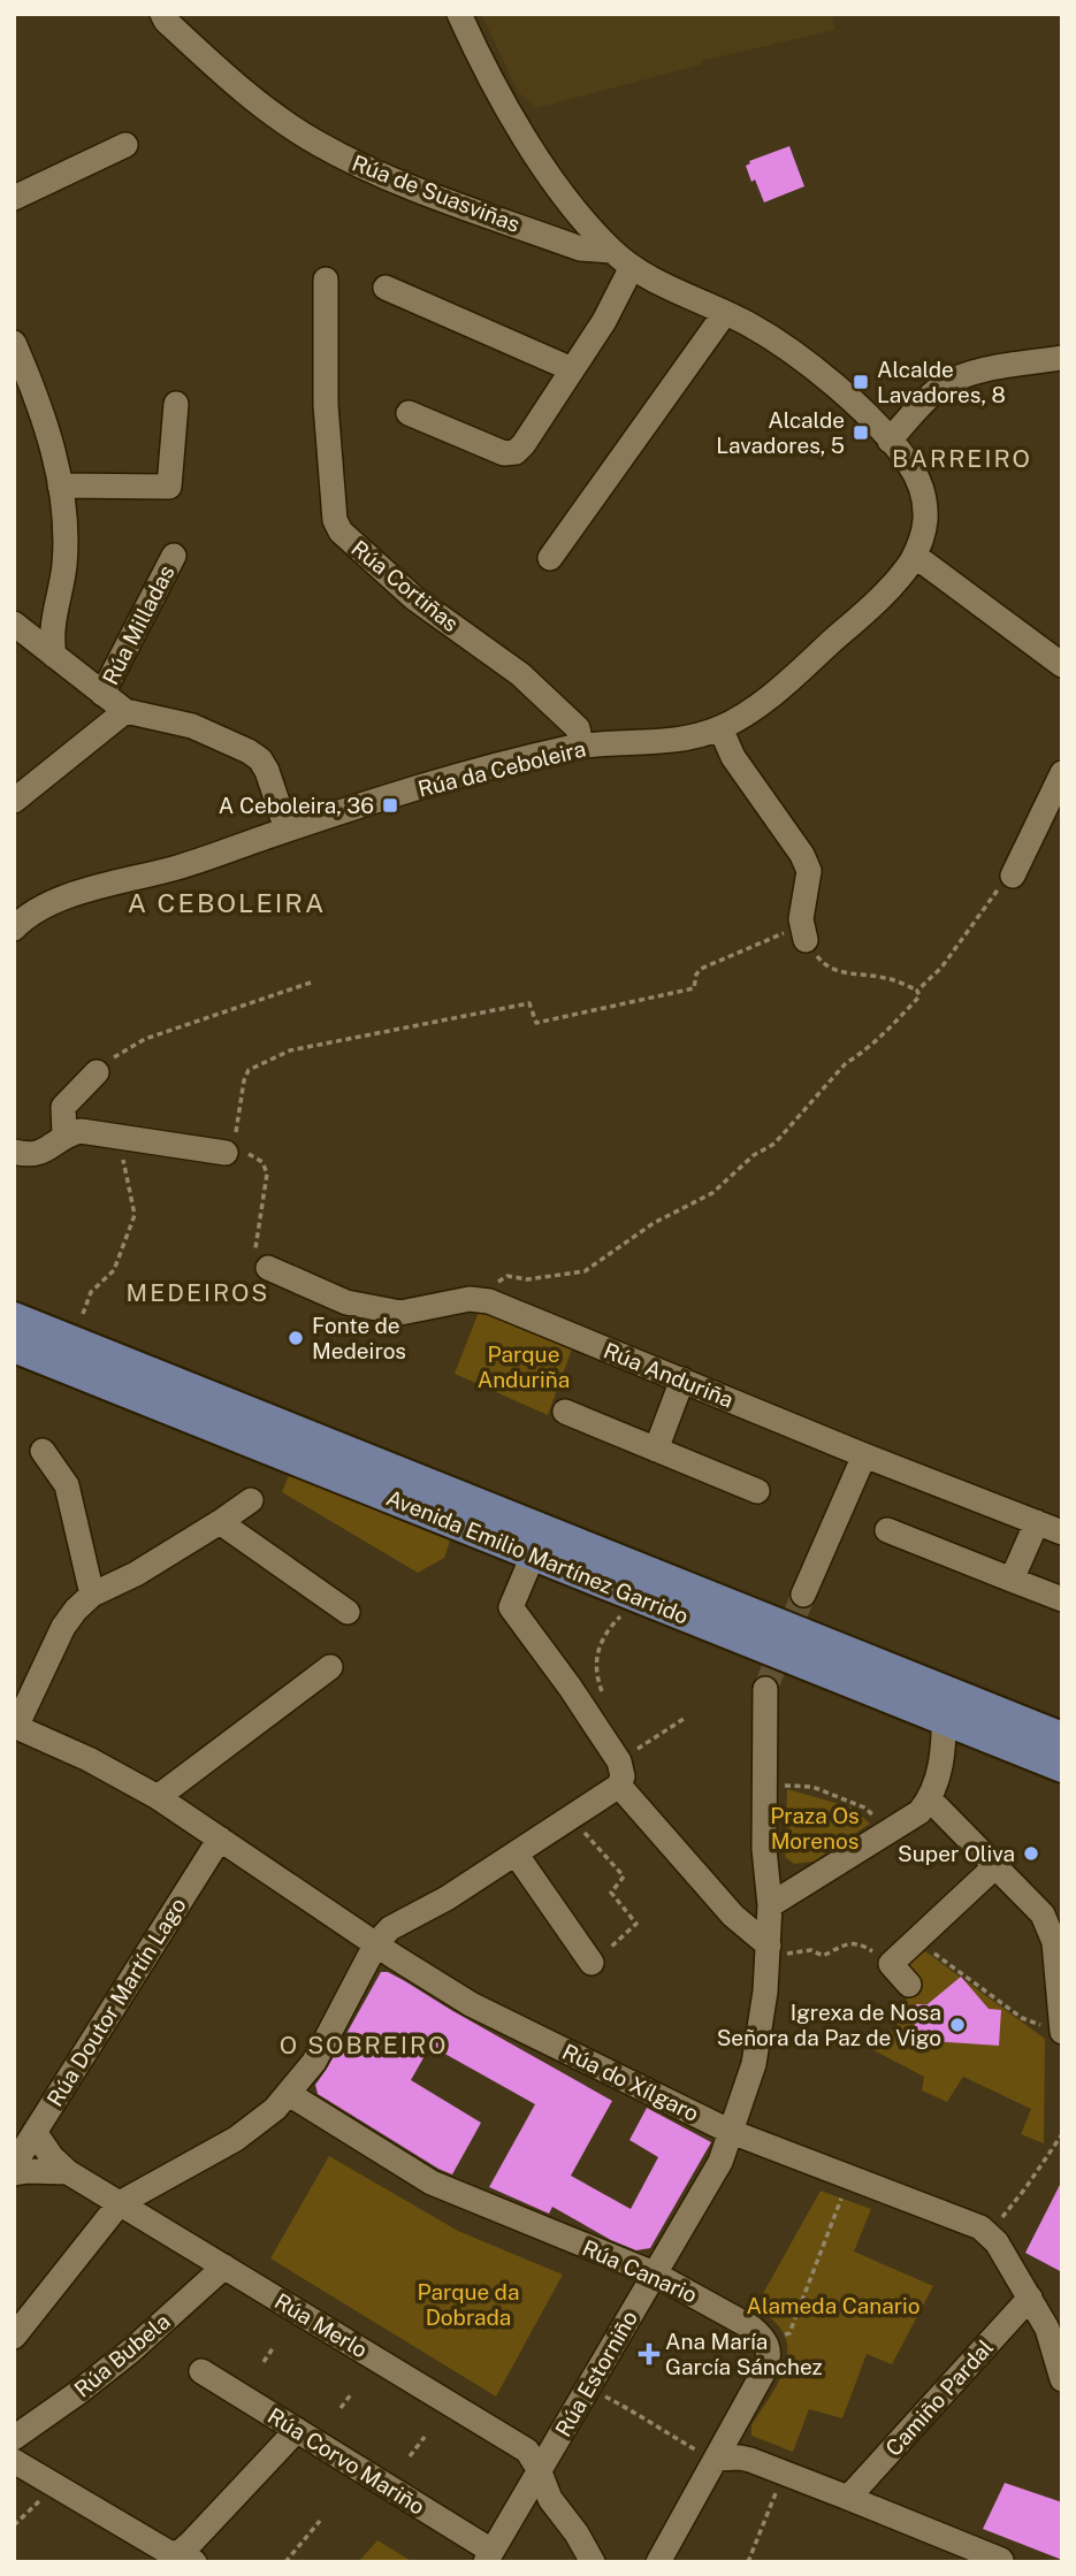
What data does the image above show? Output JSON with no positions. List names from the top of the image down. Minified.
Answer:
{"streets":{"main road":["Avenida Emilio Martínez Garrido"],"street":["Rúa de Suasviñas","Rúa Cortiñas","Rúa Milladas","Rúa da Ceboleira","Rúa Anduriña","Rúa Doutor Martín Lago","Rúa do Xílgaro","Rúa Canario","Rúa Merlo","Rúa Bubela","Rúa Estorniño","Camiño Pardal","Rúa Corvo Mariño"]},"crossings":[["Rúa de Suasviñas","Rúa da Ceboleira"],["Rúa Cortiñas","Rúa da Ceboleira"],["Rúa Milladas","Rúa da Ceboleira"],["Rúa Doutor Martín Lago","Rúa do Xílgaro"],["Rúa Doutor Martín Lago","Rúa Merlo"],["Rúa do Xílgaro","Rúa Estorniño"],["Rúa do Xílgaro","Camiño Pardal"],["Rúa Canario","Rúa Estorniño"],["Rúa Merlo","Rúa Bubela"],["Rúa Merlo","Rúa Estorniño"],["Rúa Estorniño","Rúa Corvo Mariño"]],"districts":["BARREIRO","A CEBOLEIRA","MEDEIROS","O SOBREIRO"],"parks":["Parque Anduriña","Praza Os Morenos","Parque da Dobrada","Alameda Canario"],"places":{"transit":["Alcalde Lavadores, 8","Alcalde Lavadores, 5","A Ceboleira, 36"],"other":["Fonte de Medeiros","Super Oliva","Igrexa de Nosa Señora da Paz de Vigo"],"health":["Ana María García Sánchez"]}}
